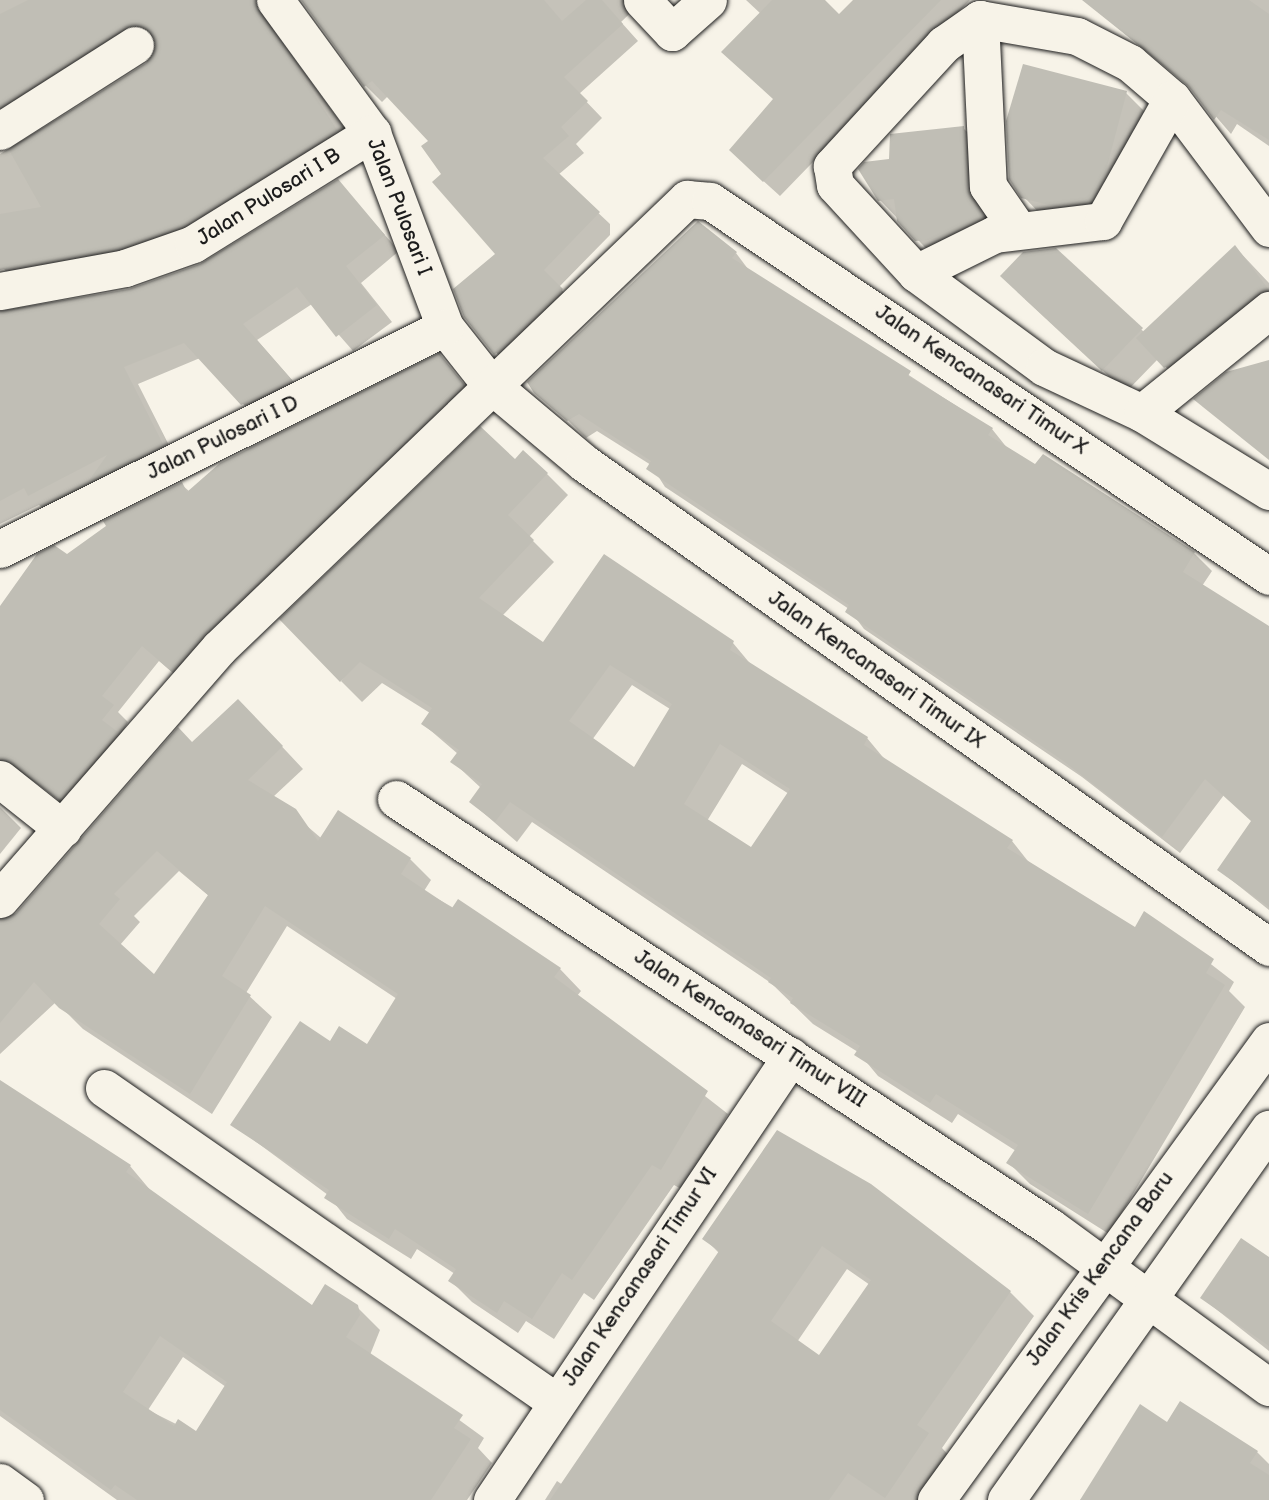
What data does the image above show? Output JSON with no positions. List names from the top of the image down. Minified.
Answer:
{"streets":{"street":["Jalan Pulosari I B","Jalan Pulosari I","Jalan Kencanasari Timur X","Jalan Pulosari I D","Jalan Kencanasari Timur IX","Jalan Kencanasari Timur VIII","Jalan Kris Kencana Baru","Jalan Kencanasari Timur VI"]},"crossings":[["Jalan Pulosari I B","Jalan Pulosari I"],["Jalan Pulosari I","Jalan Kencanasari Timur X"],["Jalan Pulosari I","Jalan Pulosari I D"],["Jalan Pulosari I","Jalan Kencanasari Timur IX"],["Jalan Kencanasari Timur X","Jalan Kencanasari Timur IX"],["Jalan Kencanasari Timur VIII","Jalan Kris Kencana Baru"],["Jalan Kencanasari Timur VIII","Jalan Kencanasari Timur VI"]]}
